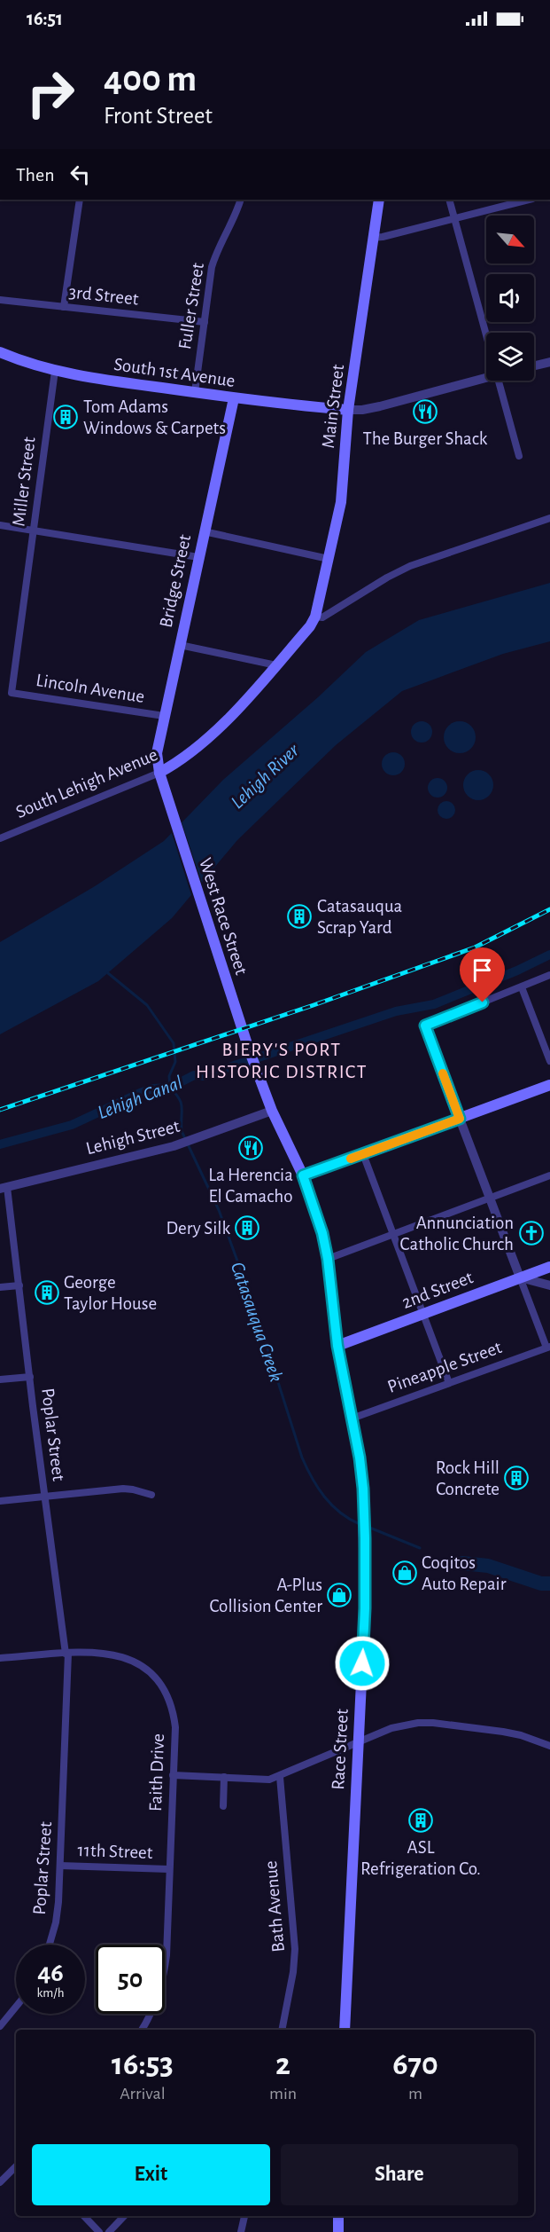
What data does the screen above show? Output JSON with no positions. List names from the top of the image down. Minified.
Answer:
{"streets":{"main road":["South 1st Avenue","Main Street","Bridge Street","South Lehigh Avenue","West Race Street","2nd Street","Race Street"],"street":["3rd Street","Fuller Street","Miller Street","Lincoln Avenue","Lehigh Street","Pineapple Street","Poplar Street","Faith Drive","11th Street","Bath Avenue"]},"crossings":[["3rd Street","Fuller Street"],["Fuller Street","South 1st Avenue"],["South 1st Avenue","Main Street"],["South 1st Avenue","Miller Street"],["South 1st Avenue","Bridge Street"],["Main Street","South Lehigh Avenue"],["Miller Street","Lincoln Avenue"],["Bridge Street","Lincoln Avenue"],["Bridge Street","South Lehigh Avenue"],["Bridge Street","West Race Street"],["South Lehigh Avenue","West Race Street"],["West Race Street","Race Street"],["Lehigh Street","Poplar Street"],["Lehigh Street","Race Street"],["2nd Street","Race Street"],["Pineapple Street","Race Street"],["Poplar Street","Faith Drive"],["Poplar Street","11th Street"],["Faith Drive","11th Street"]],"districts":["BIERY'S PORT HISTORIC DISTRICT"],"water":["Lehigh River","Lehigh Canal","Catasauqua Creek"],"places":{"restaurant":["The Burger Shack","La Herencia El Camacho"],"building":["Tom Adams Windows & Carpets","Catasauqua Scrap Yard","Dery Silk","George Taylor House","Rock Hill Concrete","ASL Refrigeration Co."],"church":["Annunciation Catholic Church"],"shop":["Coqitos Auto Repair","A-Plus Collision Center"]},"north":"bottom right","page":{"status":"16:51","turn":["400 m","Front Street"],"then":"Then","speed":"46 km/h","limit":"50","eta":["16:53","Arrival","2","min","670","m"],"buttons":["Exit","Share"]}}
